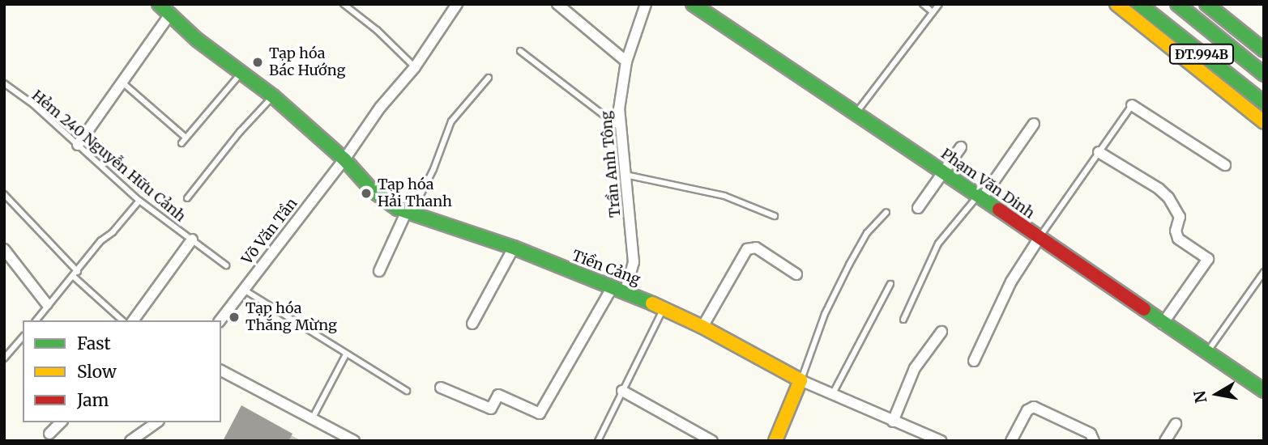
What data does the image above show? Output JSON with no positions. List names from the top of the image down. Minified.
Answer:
{"streets":{"street":["ĐT.994B","Trần Anh Tông","Phạm Văn Dinh","Võ Văn Tần","Tiền Cảng"],"lane":["Hẻm 240 Nguyễn Hữu Cảnh"]},"crossings":[["Trần Anh Tông","Tiền Cảng"],["Võ Văn Tần","Tiền Cảng"]],"places":["Tạp hóa Bác Hướng","Tạp hóa Hải Thanh","Tạp hóa Thắng Mừng"],"legend":["Fast","Slow","Jam"],"north":"left"}
